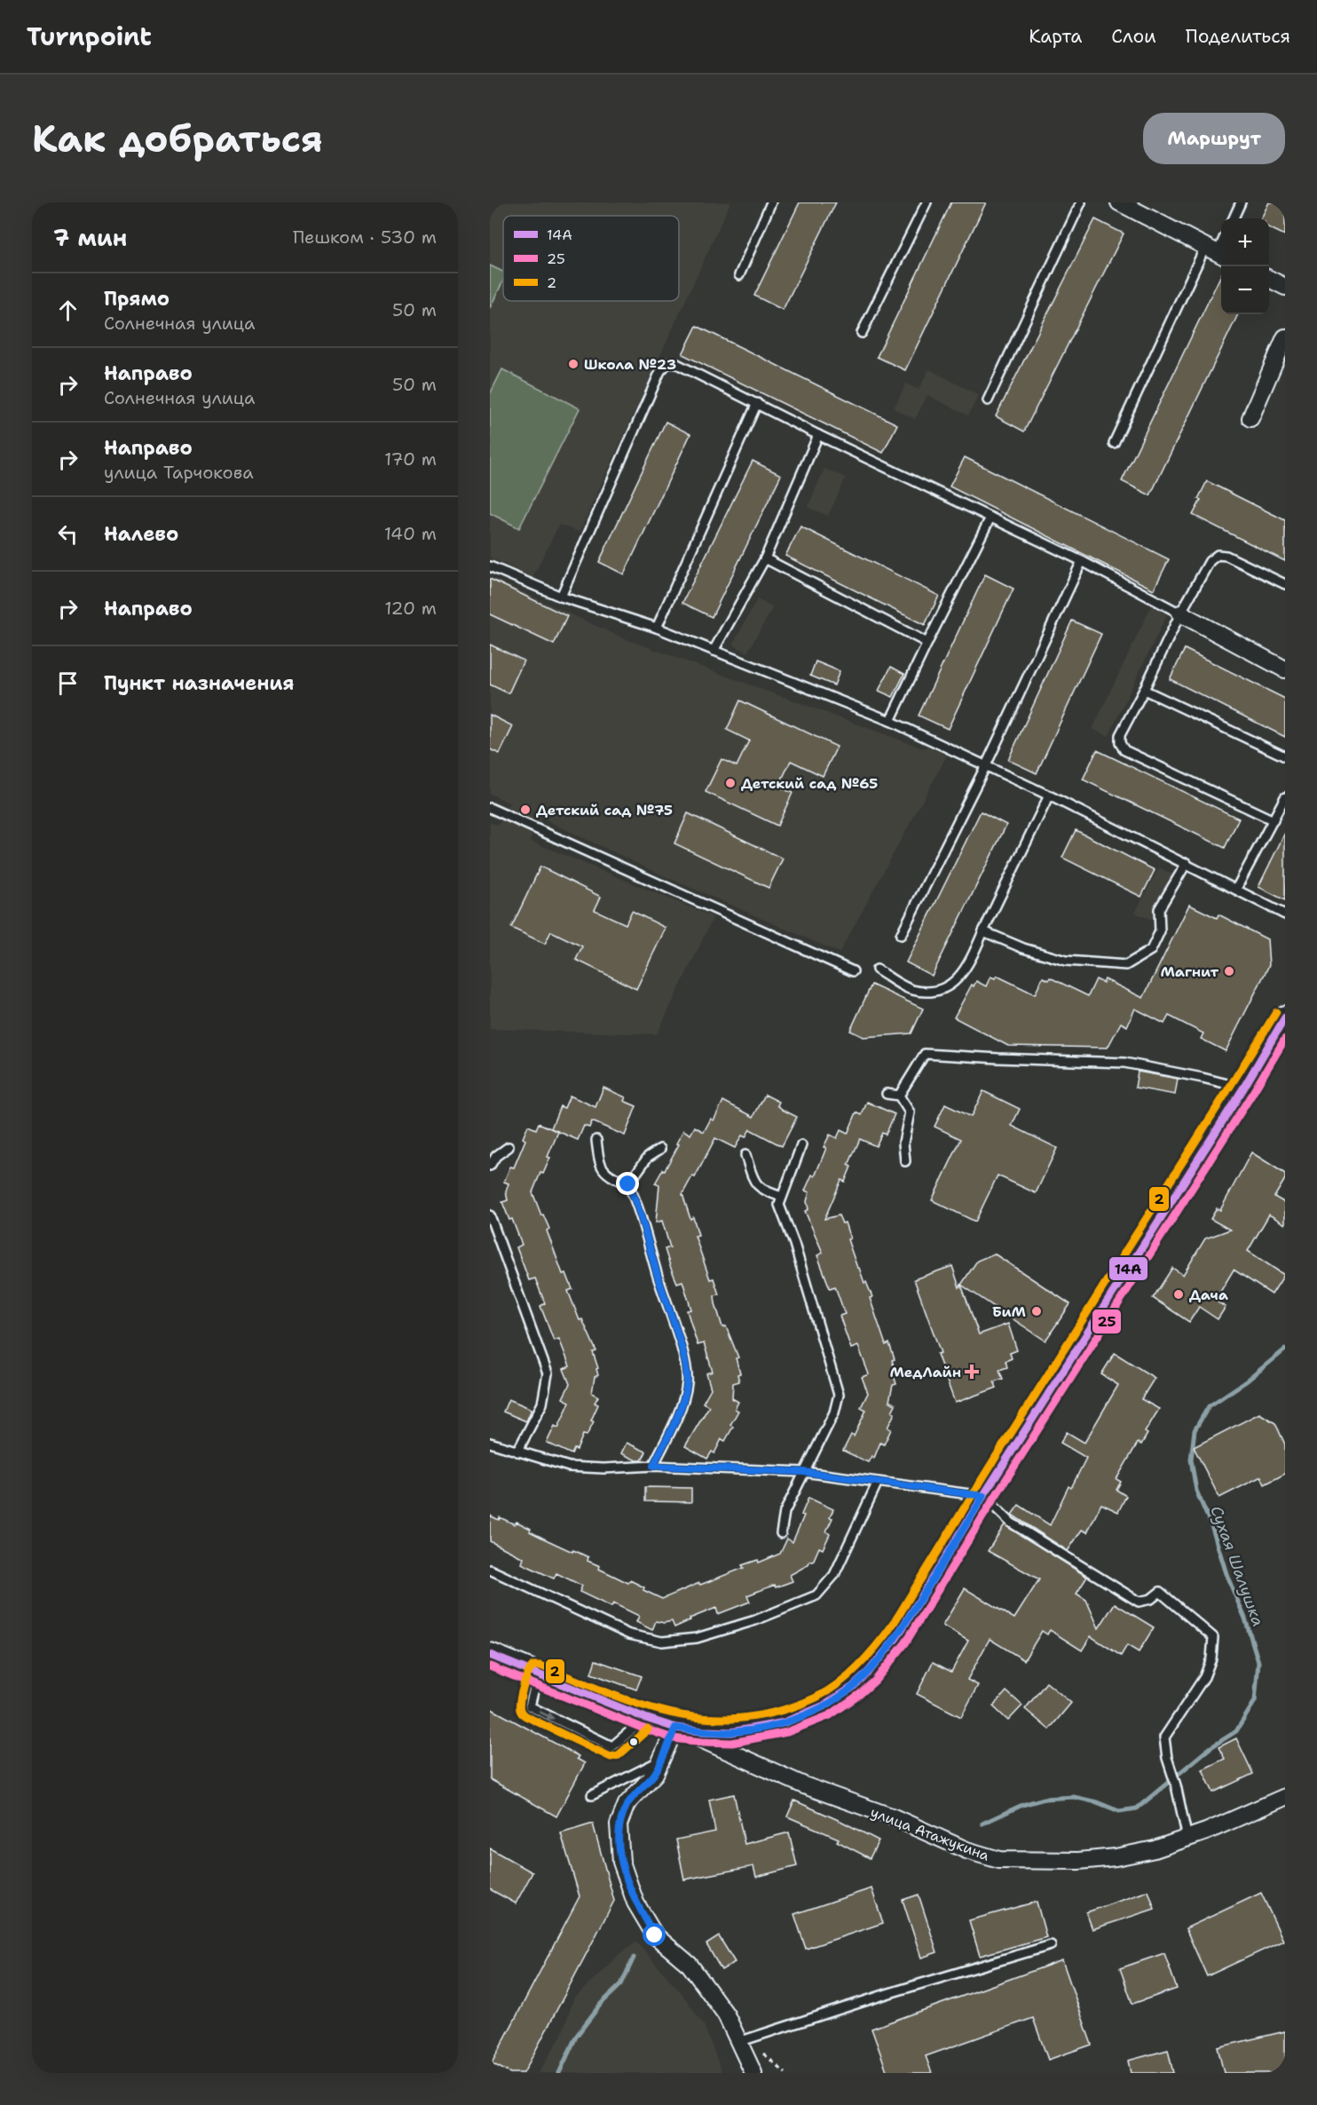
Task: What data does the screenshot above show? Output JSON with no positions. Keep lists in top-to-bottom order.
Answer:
{
  "streets": {
    "street": ["улица Атажукина"]
  },
  "water": ["Сухая Шалушка"],
  "places": {
    "other": [
      "Школа №23",
      "Детский сад №65",
      "Детский сад №75",
      "Магнит",
      "Дача",
      "БиМ"
    ],
    "health": ["МедЛайн"]
  },
  "lines": ["transit line 2", "transit line 14А", "transit line 25"],
  "legend": ["14А", "25", "2"],
  "page": {
    "header": "Turnpoint",
    "nav": ["Карта", "Слои", "Поделиться"],
    "buttons": "Маршрут",
    "title": "Как добраться",
    "heading": ["7 мин", "Пешком · 530 m"],
    "map_buttons": ["+", "−"],
    "list": [
      ["Прямо", "Солнечная улица", "50 m"],
      ["Направо", "Солнечная улица", "50 m"],
      ["Направо", "улица Тарчокова", "170 m"],
      ["Налево", "140 m"],
      ["Направо", "120 m"],
      "Пункт назначения"
    ]
  }
}
